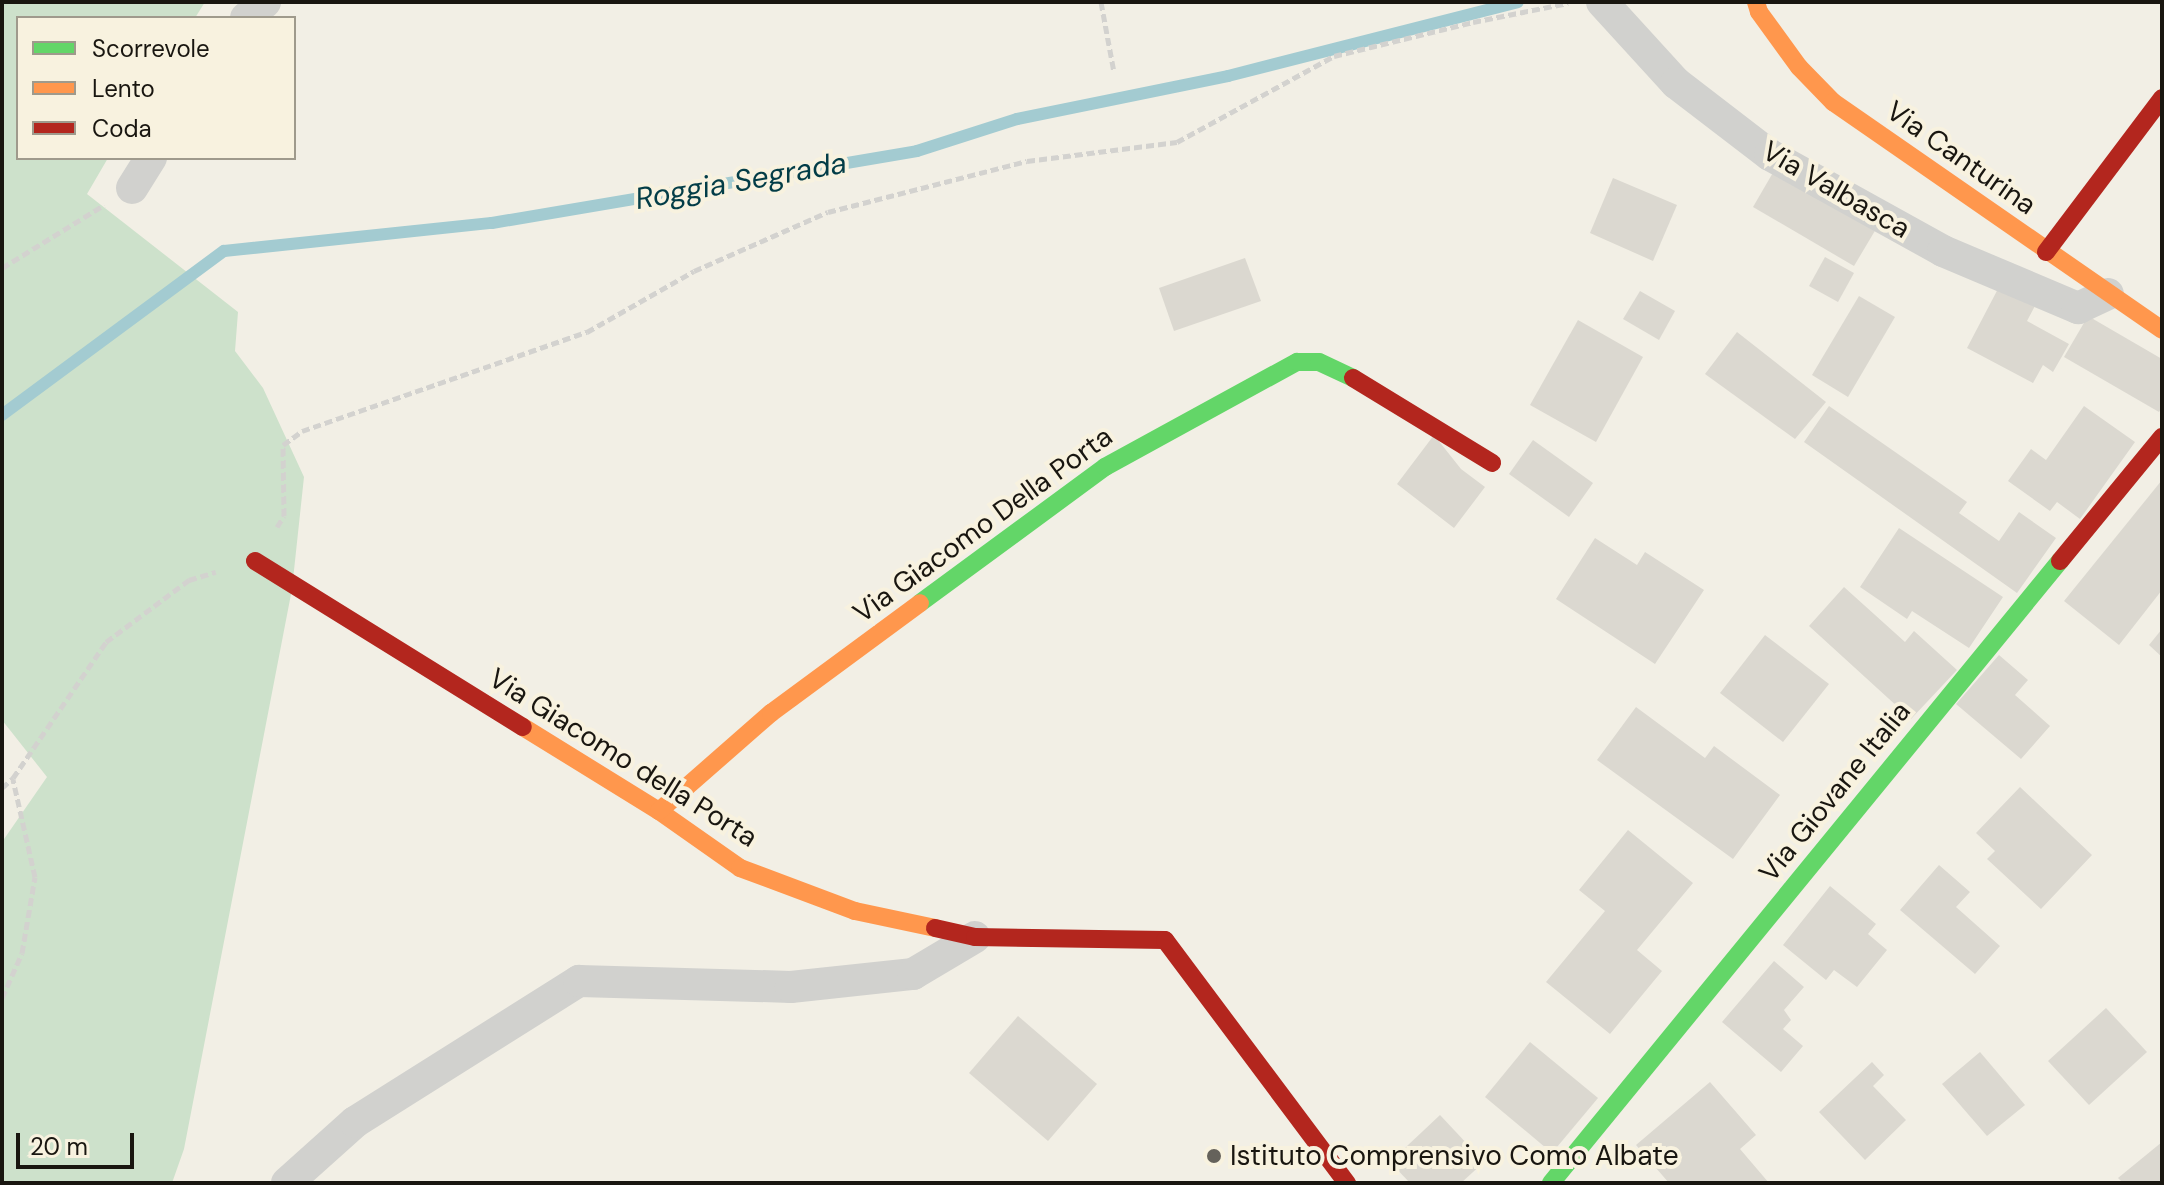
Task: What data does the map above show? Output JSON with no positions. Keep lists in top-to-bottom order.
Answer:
{
  "streets": {
    "street": [
      "Via Canturina",
      "Via Valbasca",
      "Via Giacomo Della Porta",
      "Via Giacomo della Porta",
      "Via Giovane Italia"
    ]
  },
  "crossings": [
    ["Via Canturina", "Via Valbasca"],
    ["Via Giacomo Della Porta", "Via Giacomo della Porta"]
  ],
  "water": ["Roggia Segrada"],
  "places": ["Istituto Comprensivo Como Albate"],
  "legend": ["Scorrevole", "Lento", "Coda"],
  "scale_bar": "20 m"
}
